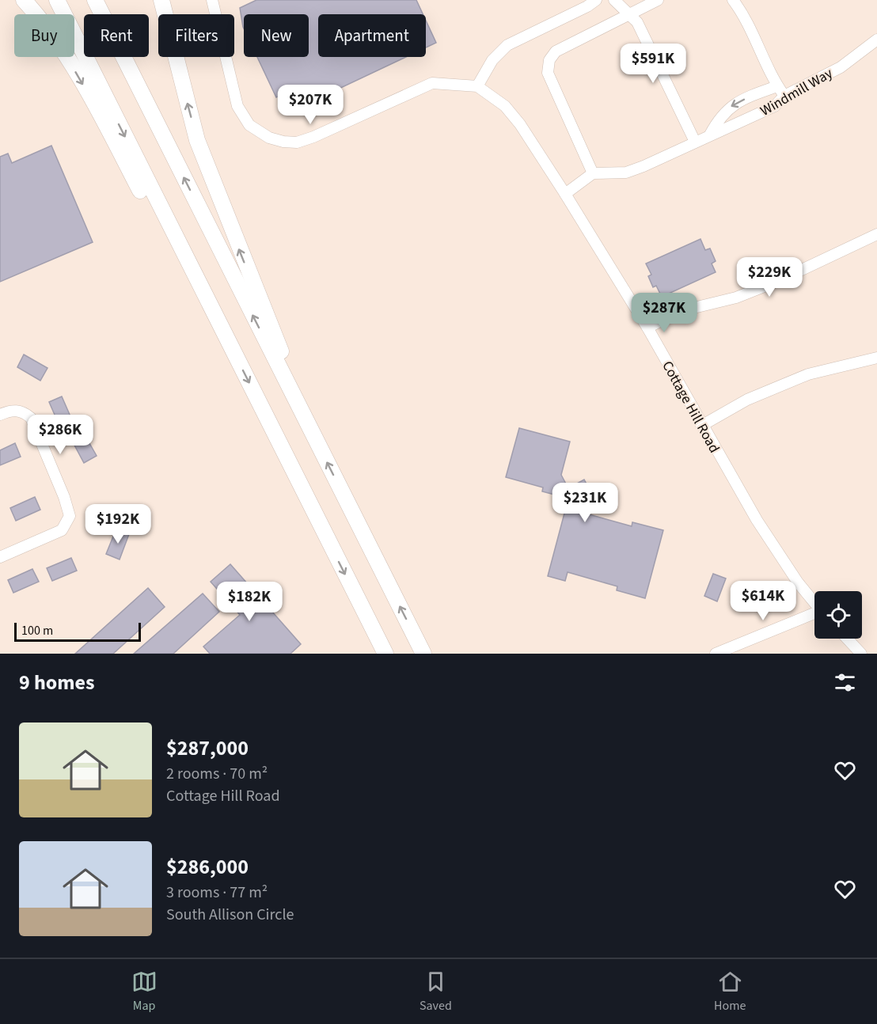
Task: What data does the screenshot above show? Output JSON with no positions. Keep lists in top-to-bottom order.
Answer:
{
  "streets": {
    "street": ["Windmill Way", "Cottage Hill Road"]
  },
  "scale_bar": "100 m",
  "page": {
    "chip": [
      "Buy",
      "Rent",
      "Filters",
      "New",
      "Apartment"
    ],
    "price": [
      "$591K",
      "$207K",
      "$229K",
      "$287K",
      "$286K",
      "$231K",
      "$192K",
      "$614K",
      "$182K"
    ],
    "scale": "100 m",
    "heading": "9 homes",
    "list": [
      {
        "name": "$287,000",
        "note": "2 rooms · 70 m² · Cottage Hill Road"
      },
      {
        "name": "$286,000",
        "note": "3 rooms · 77 m² · South Allison Circle"
      }
    ],
    "tabs": ["Map", "Saved", "Home"]
  }
}
